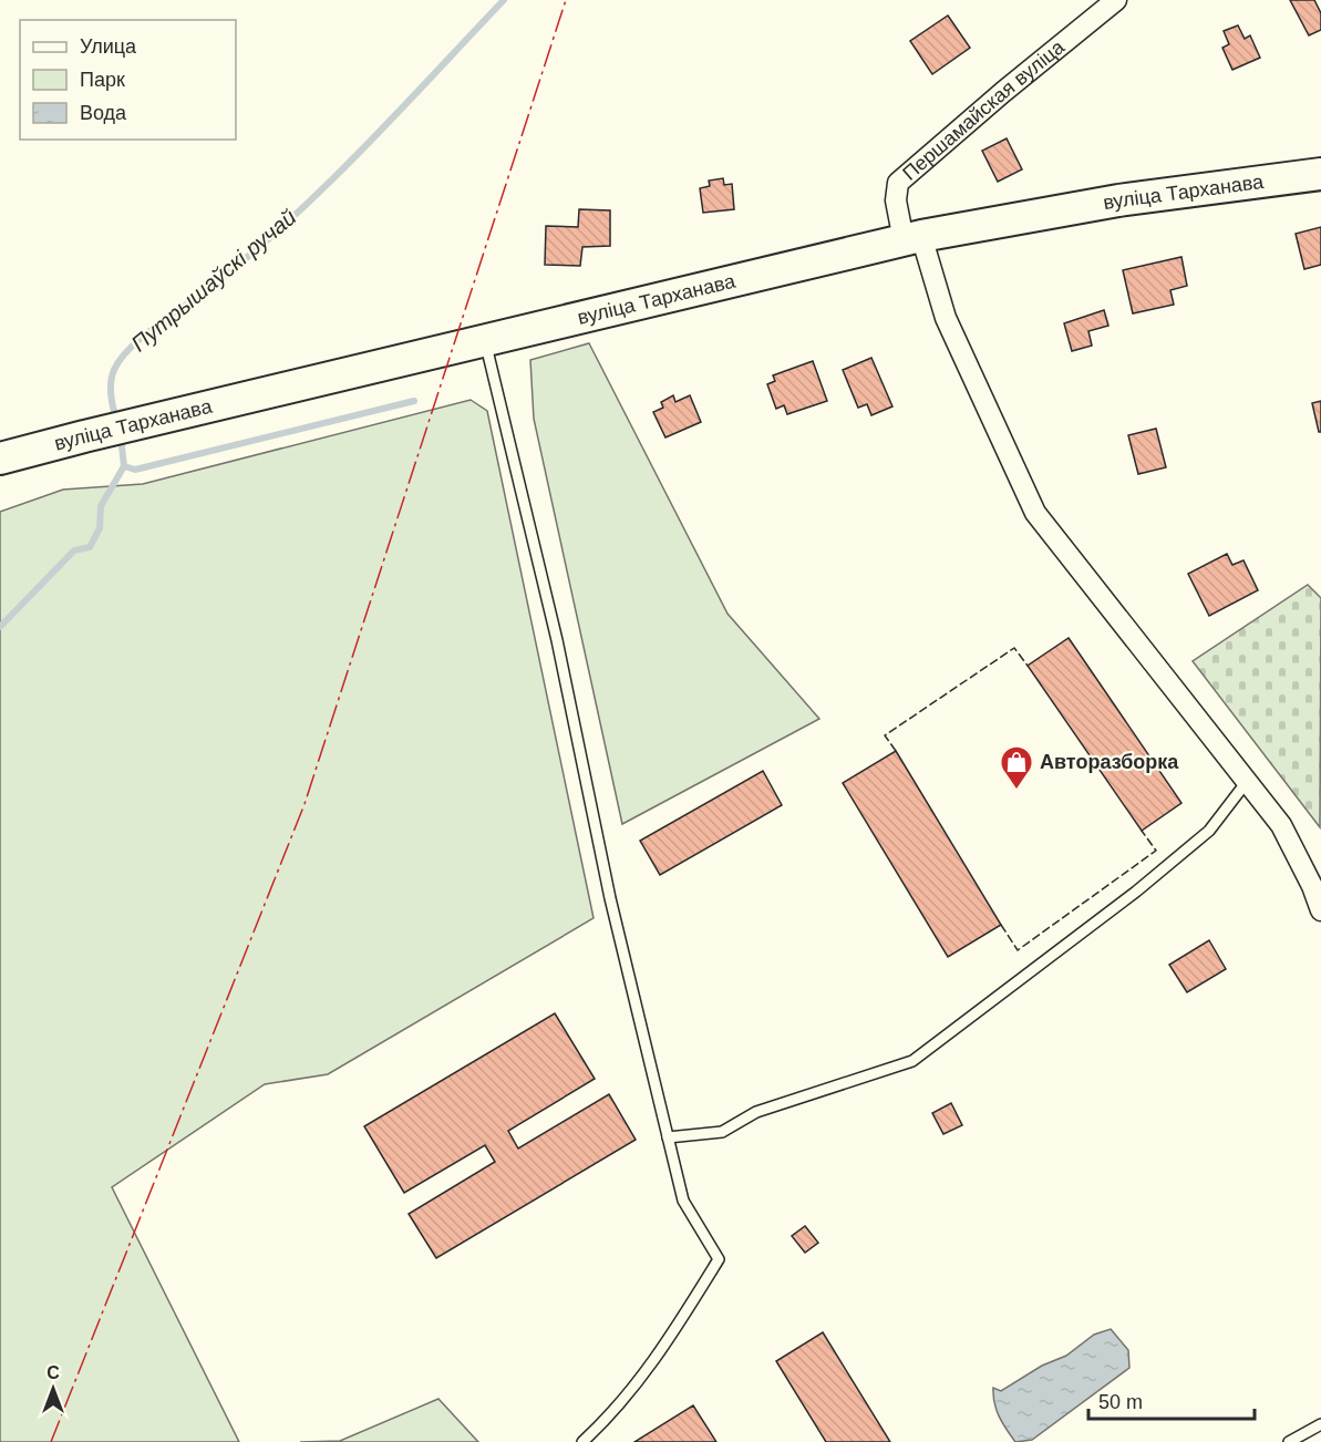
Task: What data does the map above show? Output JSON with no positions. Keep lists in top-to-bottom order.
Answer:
{
  "streets": {
    "main road": ["вуліца Тарханава"],
    "street": ["Першамайская вуліца"]
  },
  "crossings": [
    ["Першамайская вуліца", "вуліца Тарханава"]
  ],
  "water": ["Путрышаўскі ручай"],
  "places": {
    "shop": ["Авторазборка"]
  },
  "legend": ["Улица", "Парк", "Вода"],
  "scale_bar": "50 m",
  "north": "top"
}
